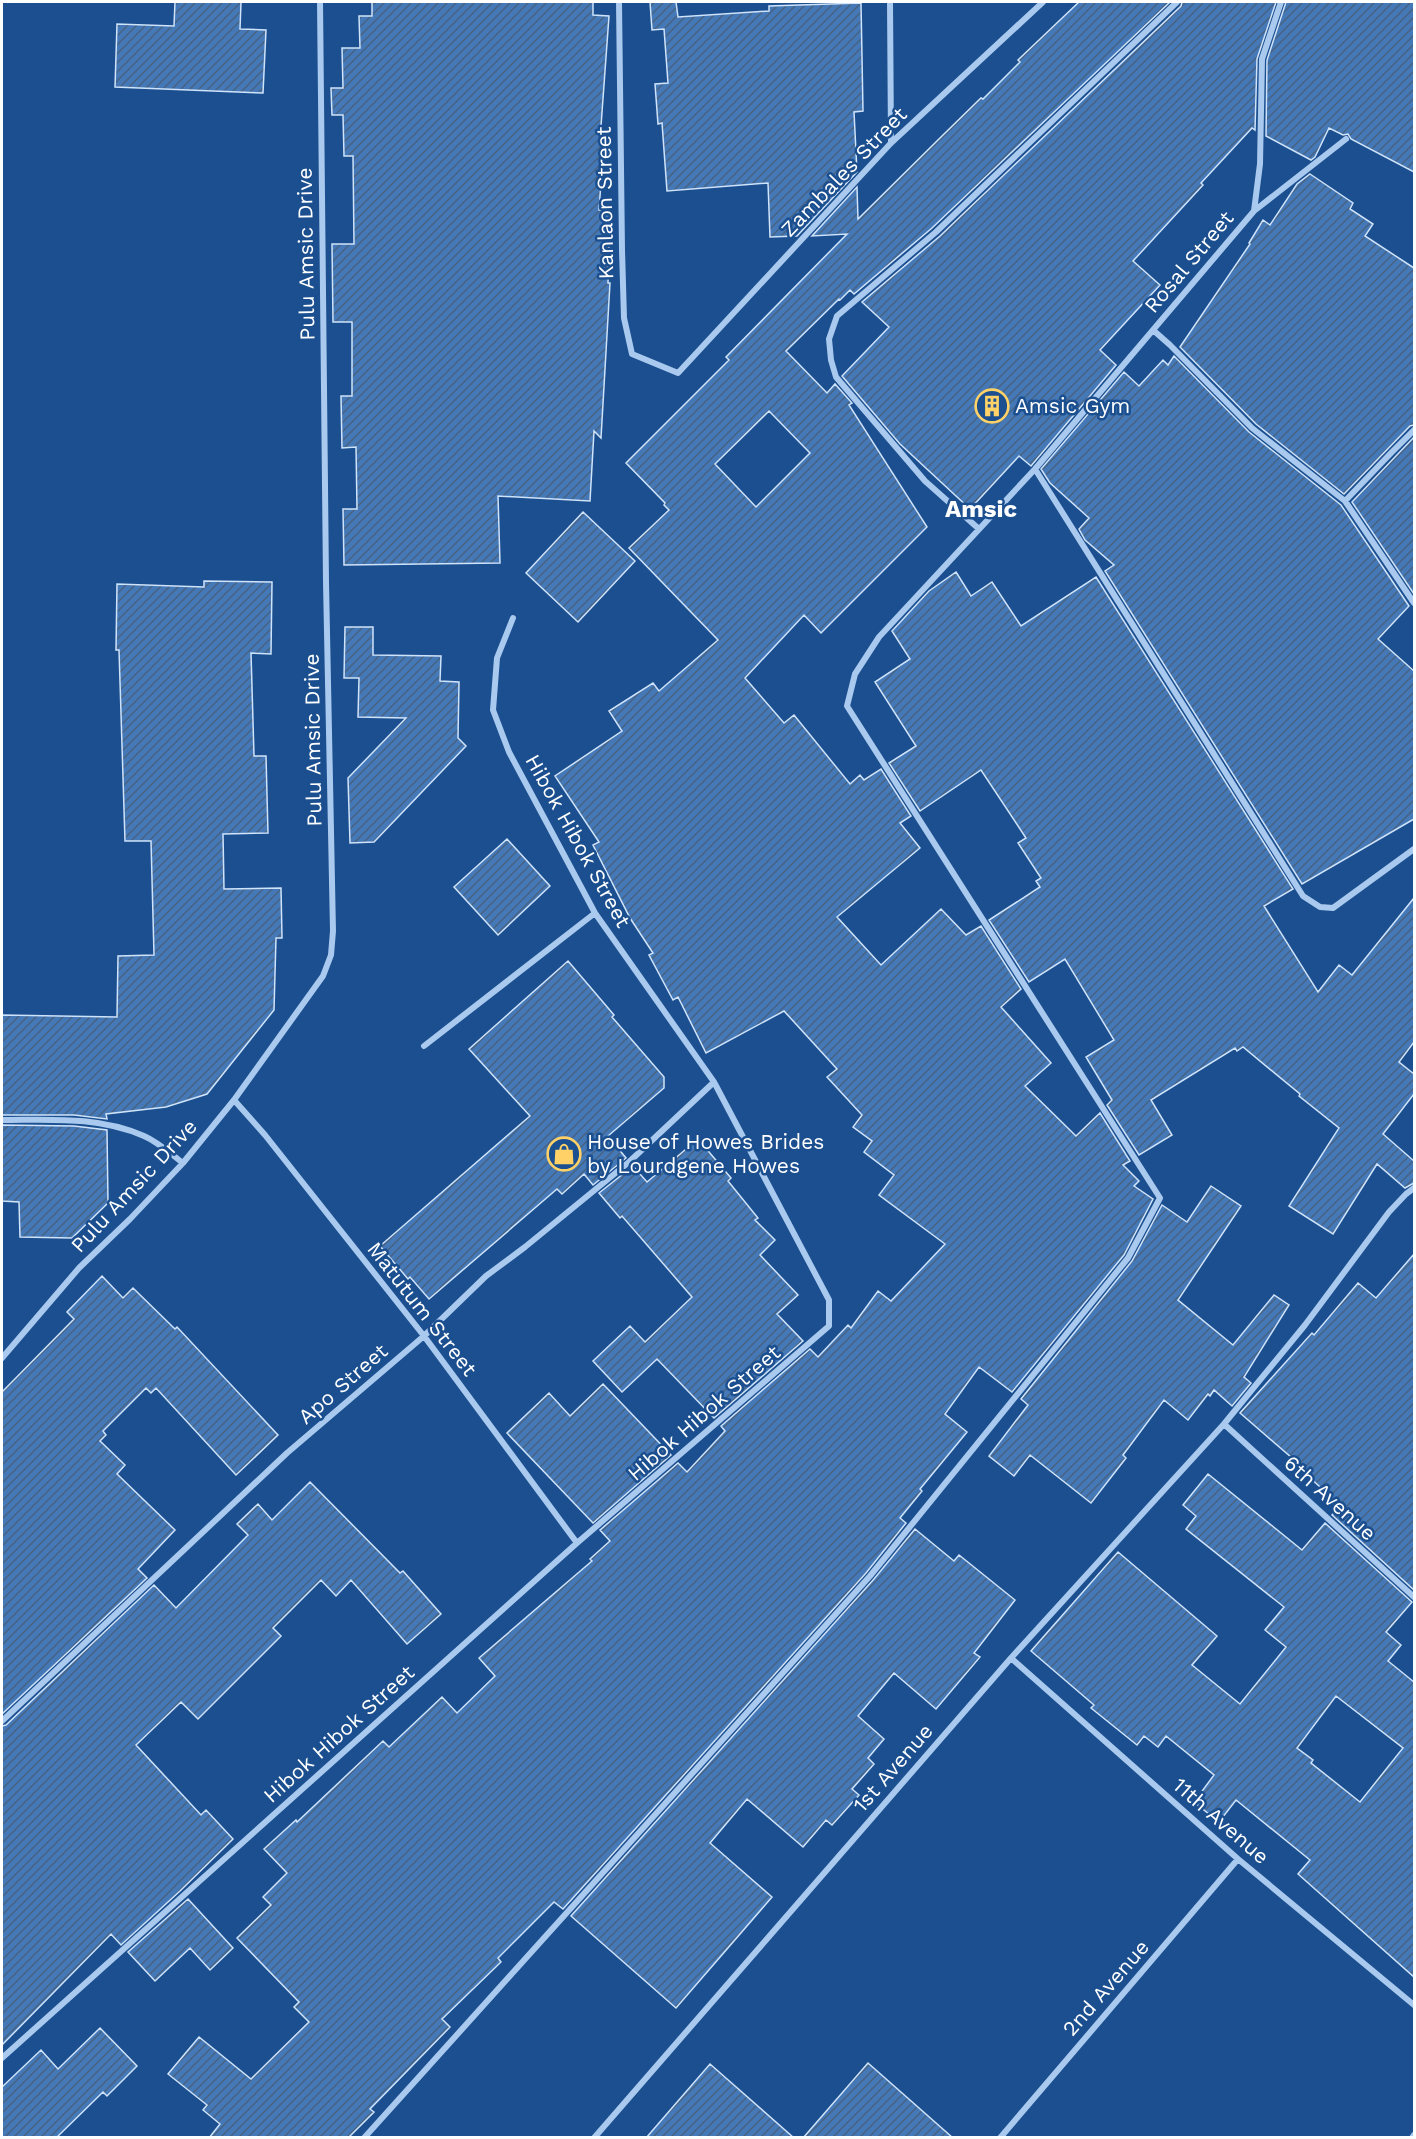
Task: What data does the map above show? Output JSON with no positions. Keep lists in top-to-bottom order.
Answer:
{
  "streets": {
    "street": [
      "Zambales Street",
      "Kanlaon Street",
      "Pulu Amsic Drive",
      "Rosal Street",
      "Hibok Hibok Street",
      "Matutum Street",
      "Apo Street",
      "6th Avenue",
      "1st Avenue",
      "11th Avenue",
      "2nd Avenue"
    ]
  },
  "crossings": [
    ["Zambales Street", "Kanlaon Street"],
    ["Pulu Amsic Drive", "Matutum Street"],
    ["Hibok Hibok Street", "Matutum Street"],
    ["Hibok Hibok Street", "Apo Street"],
    ["Matutum Street", "Apo Street"],
    ["6th Avenue", "1st Avenue"],
    ["1st Avenue", "11th Avenue"],
    ["11th Avenue", "2nd Avenue"]
  ],
  "districts": ["Amsic"],
  "places": {
    "building": ["Amsic Gym"],
    "shop": ["House of Howes Brides by Lourdgene Howes"]
  }
}
